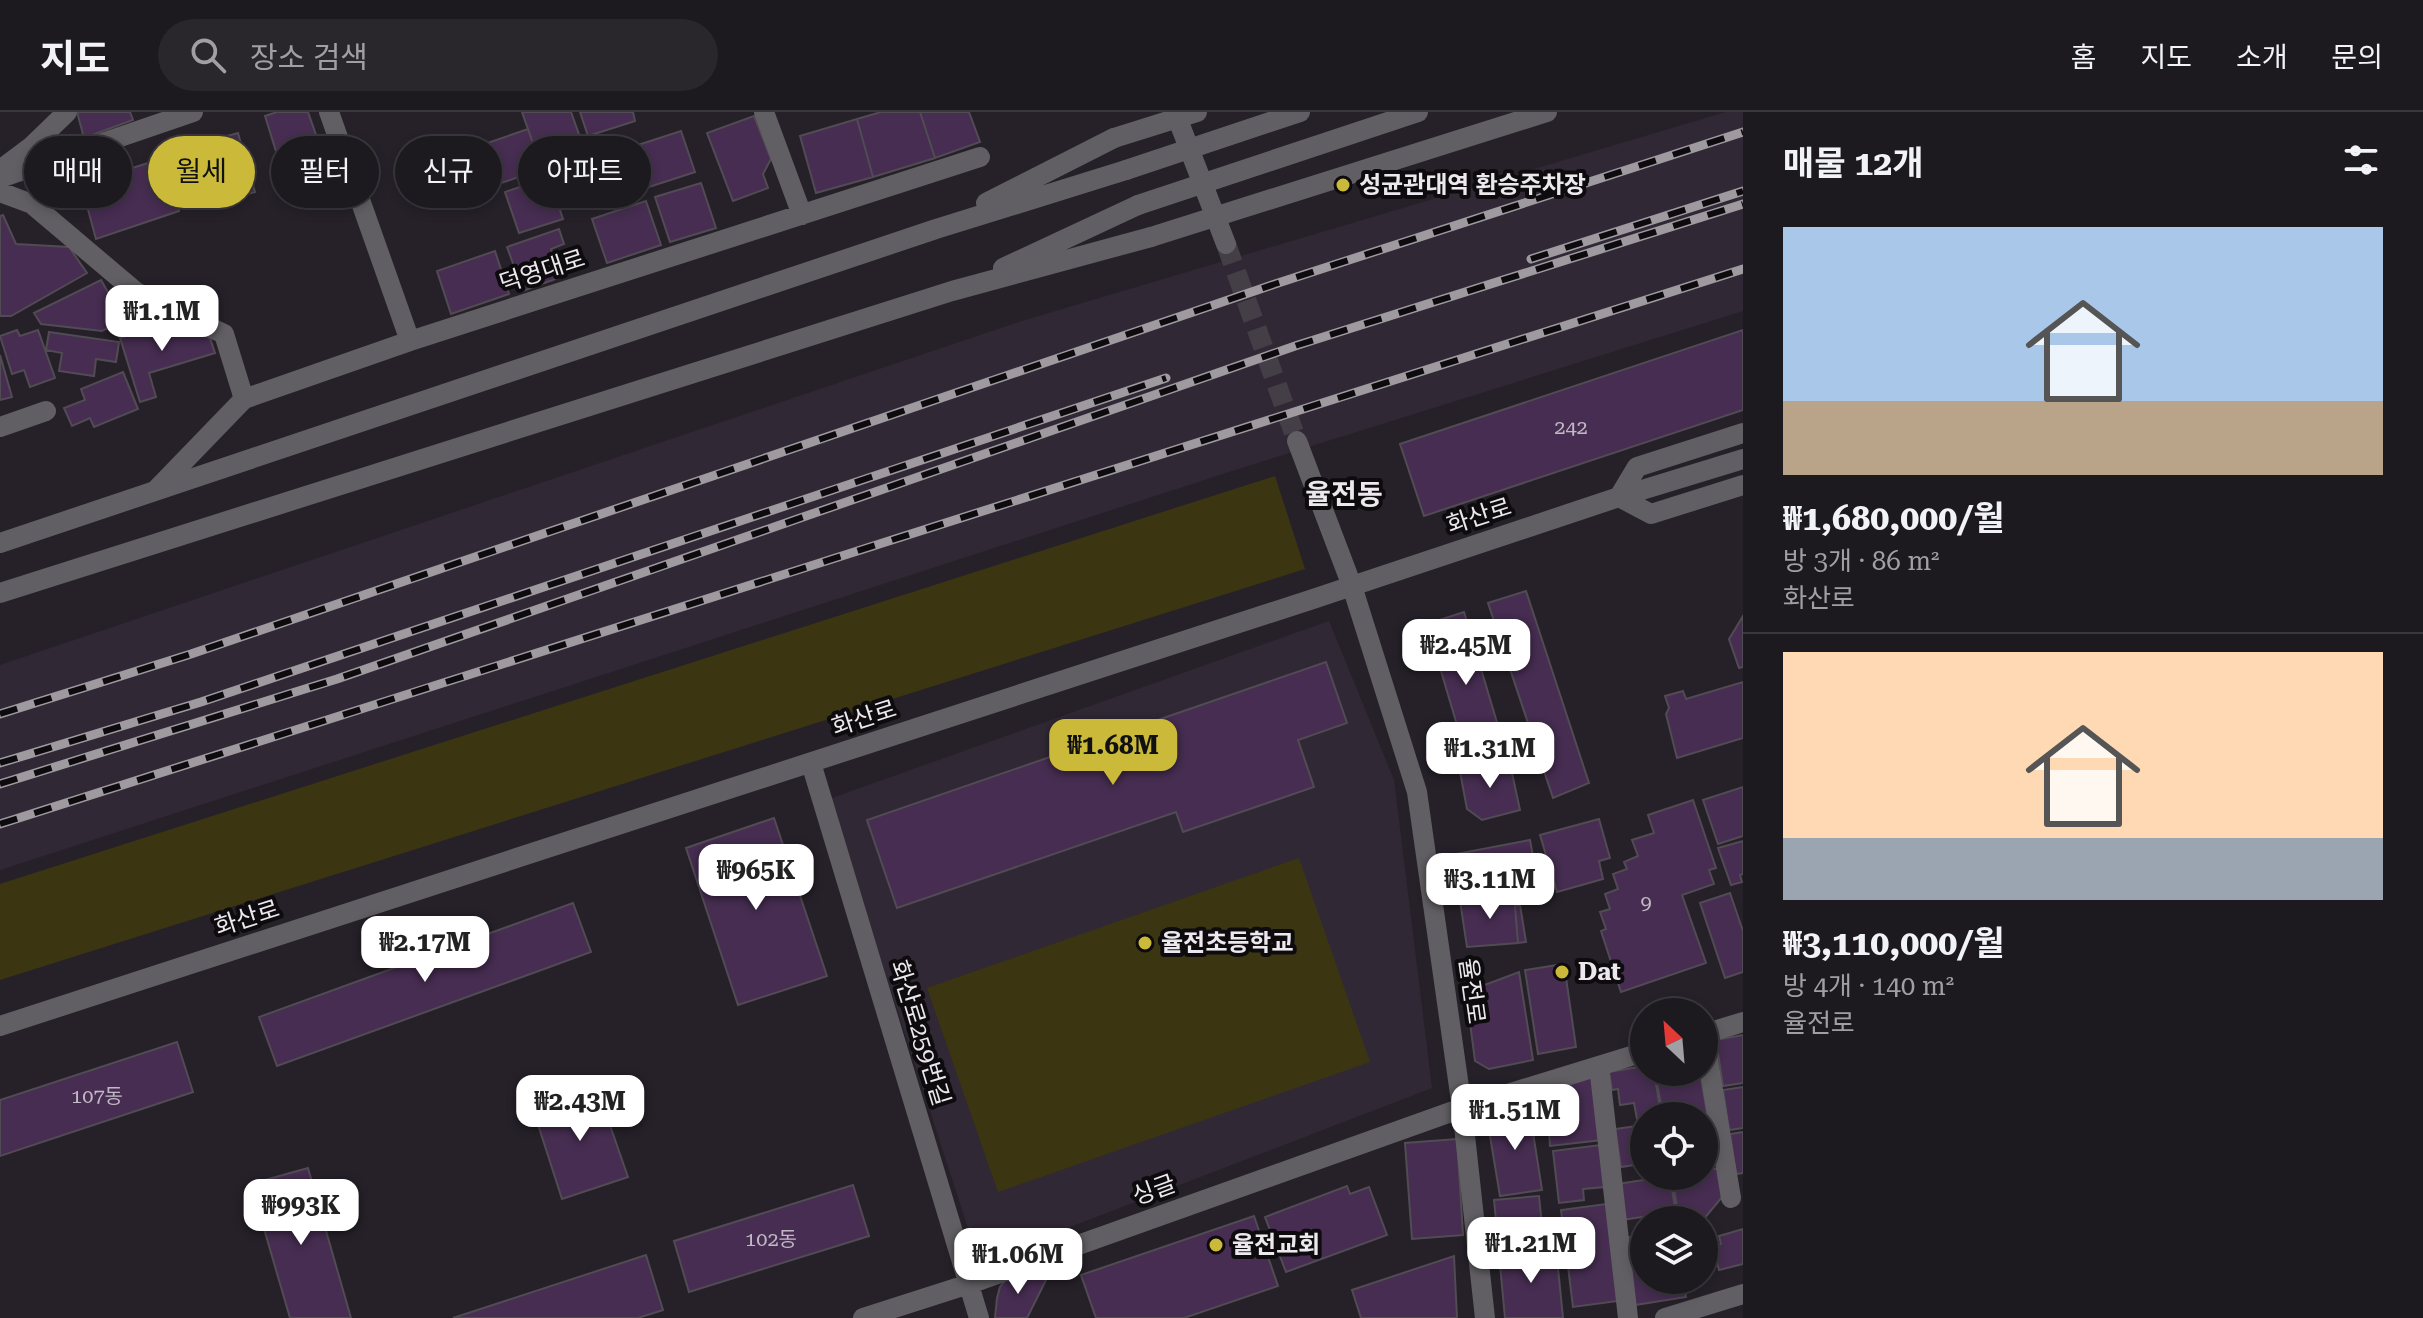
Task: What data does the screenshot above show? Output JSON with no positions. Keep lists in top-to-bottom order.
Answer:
{
  "streets": {
    "street": [
      "덕영대로",
      "화산로",
      "율전로",
      "화산로259번길",
      "싱글"
    ]
  },
  "crossings": [
    ["화산로", "율전로"],
    ["화산로", "화산로259번길"],
    ["율전로", "싱글"],
    ["화산로259번길", "싱글"]
  ],
  "districts": ["율전동"],
  "places": [
    "성균관대역 환승주차장",
    "율전초등학교",
    "Dat",
    "율전교회"
  ],
  "house_numbers": [
    "242",
    "9",
    "107동",
    "102동"
  ],
  "north": "top left",
  "page": {
    "header": "지도",
    "search": "장소 검색",
    "nav": [
      "홈",
      "지도",
      "소개",
      "문의"
    ],
    "heading": "매물 12개",
    "chip": [
      "매매",
      "월세",
      "필터",
      "신규",
      "아파트"
    ],
    "list": [
      {
        "name": "₩1,680,000/월",
        "note": "방 3개 · 86 m² · 화산로"
      },
      {
        "name": "₩3,110,000/월",
        "note": "방 4개 · 140 m² · 율전로"
      }
    ],
    "price": [
      "₩1.1M",
      "₩2.45M",
      "₩1.68M",
      "₩1.31M",
      "₩965K",
      "₩3.11M",
      "₩2.17M",
      "₩2.43M",
      "₩1.51M",
      "₩993K",
      "₩1.21M",
      "₩1.06M"
    ]
  }
}
